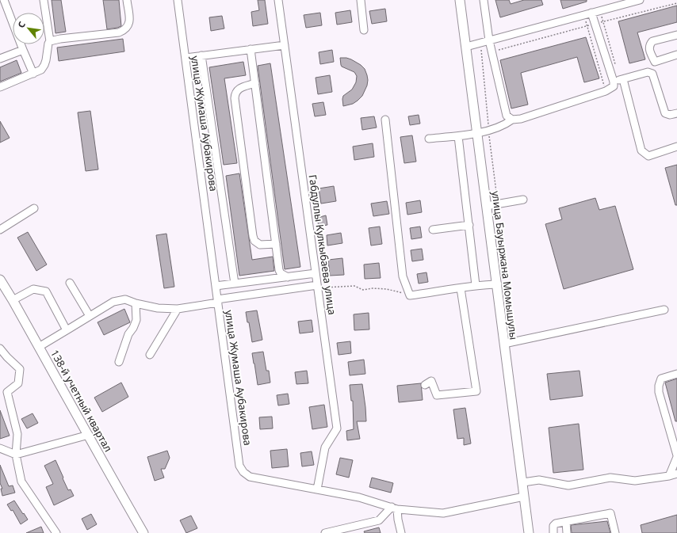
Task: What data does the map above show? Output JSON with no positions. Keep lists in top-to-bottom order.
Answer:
{
  "streets": {
    "main road": ["улица Бауыржана Момышулы", "138-й учетный квартал"],
    "street": ["улица Жумаша Аубакирова", "Габдуллы Кулкыбаева улица"]
  },
  "crossings": [
    ["улица Жумаша Аубакирова", "Габдуллы Кулкыбаева улица"],
    ["улица Жумаша Аубакирова", "улица Бауыржана Момышулы"]
  ],
  "north": "top left"
}
